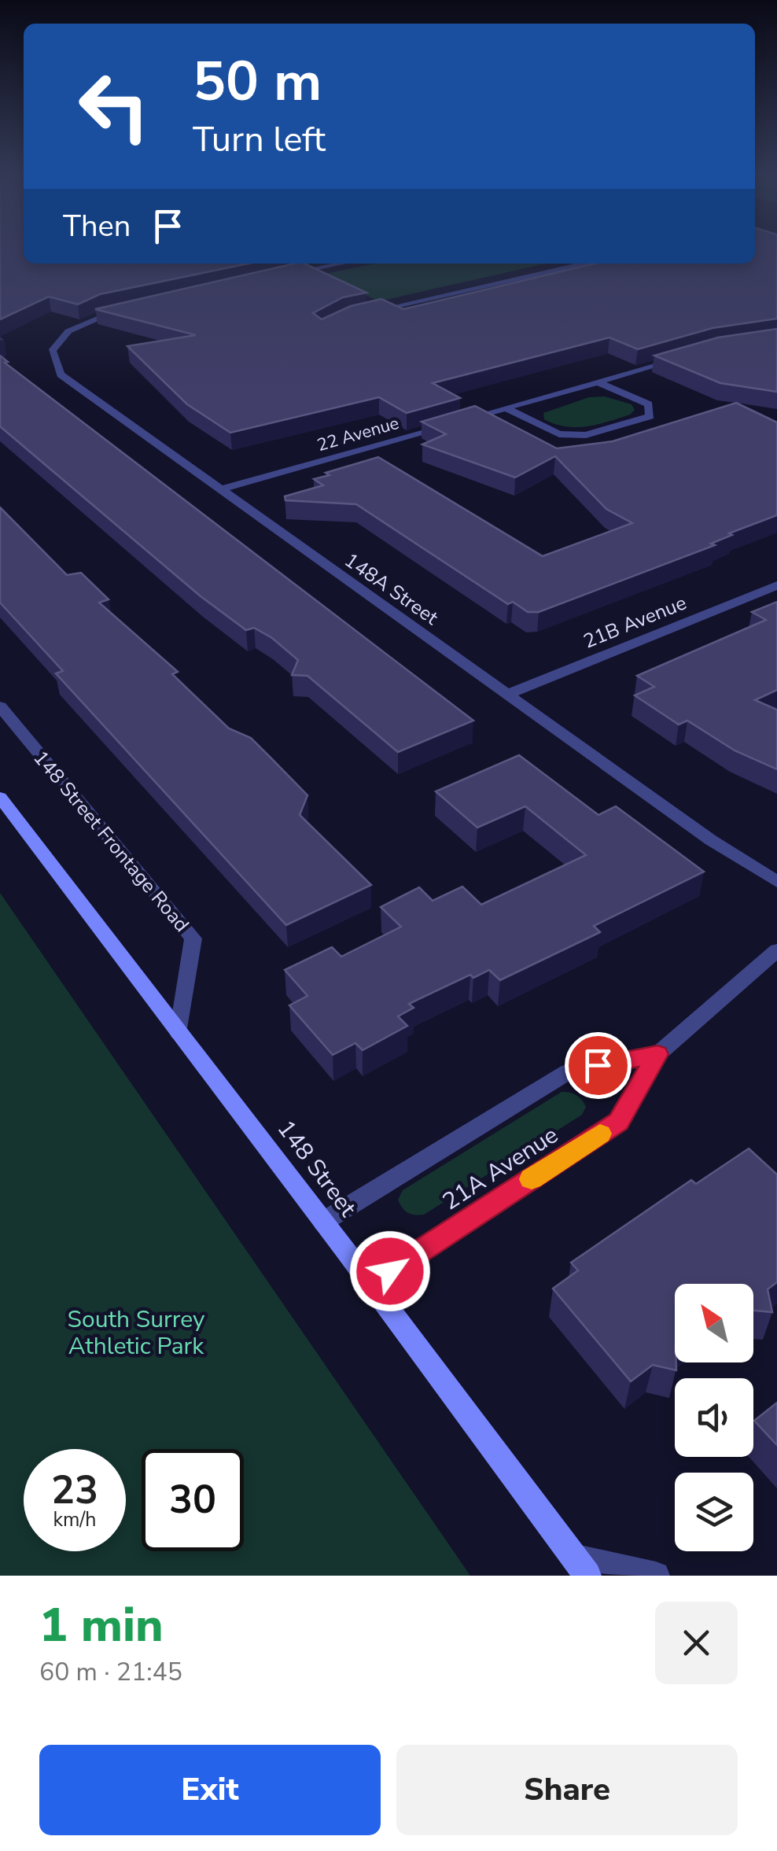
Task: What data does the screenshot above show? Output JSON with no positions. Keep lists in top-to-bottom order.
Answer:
{
  "streets": {
    "main road": ["148 Street"],
    "street": [
      "22 Avenue",
      "148A Street",
      "21B Avenue",
      "148 Street Frontage Road",
      "21A Avenue"
    ]
  },
  "crossings": [
    ["22 Avenue", "148A Street"],
    ["148A Street", "21B Avenue"],
    ["148 Street Frontage Road", "148 Street"],
    ["148 Street", "21A Avenue"]
  ],
  "parks": ["South Surrey Athletic Park"],
  "north": "top left",
  "page": {
    "turn": ["50 m", "Turn left"],
    "then": "Then",
    "speed": "23 km/h",
    "limit": "30",
    "heading": ["1 min", "60 m · 21:45"],
    "buttons": ["Exit", "Share"]
  }
}
